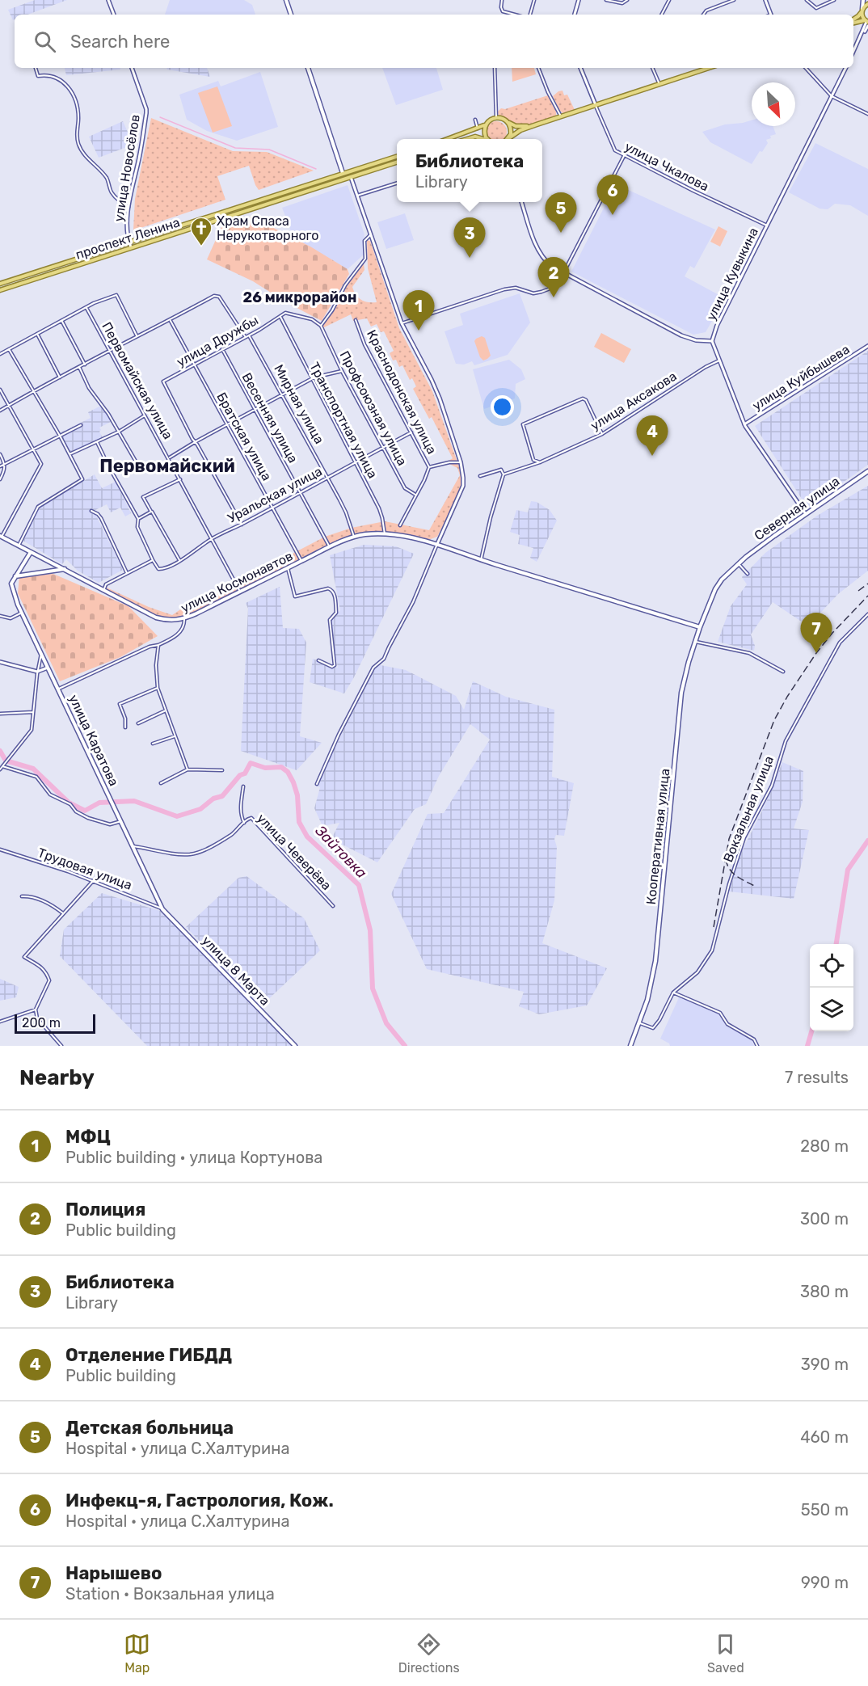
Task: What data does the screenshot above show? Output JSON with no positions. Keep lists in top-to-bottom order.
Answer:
{
  "streets": {
    "main road": [
      "проспект Ленина",
      "Северная улица",
      "улица Космонавтов",
      "улица Каратова",
      "Кооперативная улица",
      "улица 8 Марта"
    ],
    "street": [
      "улица Чкалова",
      "улица Новосёлов",
      "улица Кувыкина",
      "улица Дружбы",
      "улица Куйбышева",
      "Первомайская улица",
      "Краснодонская улица",
      "улица Аксакова",
      "Мирная улица",
      "Профсоюзная улица",
      "Весенняя улица",
      "Транспортная улица",
      "Братская улица",
      "Уральская улица",
      "Вокзальная улица",
      "улица Чеверёва",
      "Трудовая улица"
    ]
  },
  "crossings": [
    ["улица Чкалова", "улица Кувыкина"],
    ["улица Новосёлов", "проспект Ленина"],
    ["улица Кувыкина", "улица Куйбышева"],
    ["улица Кувыкина", "улица Аксакова"],
    ["улица Кувыкина", "Северная улица"],
    ["улица Дружбы", "Мирная улица"],
    ["улица Дружбы", "Весенняя улица"],
    ["улица Дружбы", "Транспортная улица"],
    ["улица Дружбы", "Братская улица"],
    ["Первомайская улица", "Уральская улица"],
    ["Первомайская улица", "улица Космонавтов"],
    ["Краснодонская улица", "Профсоюзная улица"],
    ["Краснодонская улица", "Уральская улица"],
    ["Мирная улица", "Уральская улица"],
    ["Мирная улица", "улица Космонавтов"],
    ["Профсоюзная улица", "Уральская улица"],
    ["Весенняя улица", "Уральская улица"],
    ["Весенняя улица", "улица Космонавтов"],
    ["Транспортная улица", "Уральская улица"],
    ["Транспортная улица", "улица Космонавтов"],
    ["Братская улица", "Уральская улица"],
    ["Братская улица", "улица Космонавтов"],
    ["Северная улица", "улица Космонавтов"],
    ["Северная улица", "Кооперативная улица"],
    ["улица Космонавтов", "Кооперативная улица"],
    ["улица Каратова", "улица Чеверёва"],
    ["улица Каратова", "Трудовая улица"],
    ["улица Каратова", "улица 8 Марта"],
    ["Вокзальная улица", "Кооперативная улица"],
    ["Трудовая улица", "улица 8 Марта"]
  ],
  "districts": ["26 микрорайон", "Первомайский"],
  "water": ["Зайтовка"],
  "places": {
    "church": ["Храм Спаса Нерукотворного"]
  },
  "scale_bar": "200 m",
  "north": "bottom right",
  "page": {
    "search": "Search here",
    "popup": ["Библиотека", "Library"],
    "pins": [
      "6",
      "5",
      "3",
      "2",
      "1",
      "4",
      "7"
    ],
    "scale": "200 m",
    "heading": ["Nearby", "7 results"],
    "list": [
      {
        "mark": "1",
        "name": "МФЦ",
        "note": "Public building · улица Кортунова",
        "value": "280 m"
      },
      {
        "mark": "2",
        "name": "Полиция",
        "note": "Public building",
        "value": "300 m"
      },
      {
        "mark": "3",
        "name": "Библиотека",
        "note": "Library",
        "value": "380 m"
      },
      {
        "mark": "4",
        "name": "Отделение ГИБДД",
        "note": "Public building",
        "value": "390 m"
      },
      {
        "mark": "5",
        "name": "Детская больница",
        "note": "Hospital · улица С.Халтурина",
        "value": "460 m"
      },
      {
        "mark": "6",
        "name": "Инфекц-я, Гастрология, Кож.",
        "note": "Hospital · улица С.Халтурина",
        "value": "550 m"
      },
      {
        "mark": "7",
        "name": "Нарышево",
        "note": "Station · Вокзальная улица",
        "value": "990 m"
      }
    ],
    "nav": ["Map", "Directions", "Saved"]
  }
}
